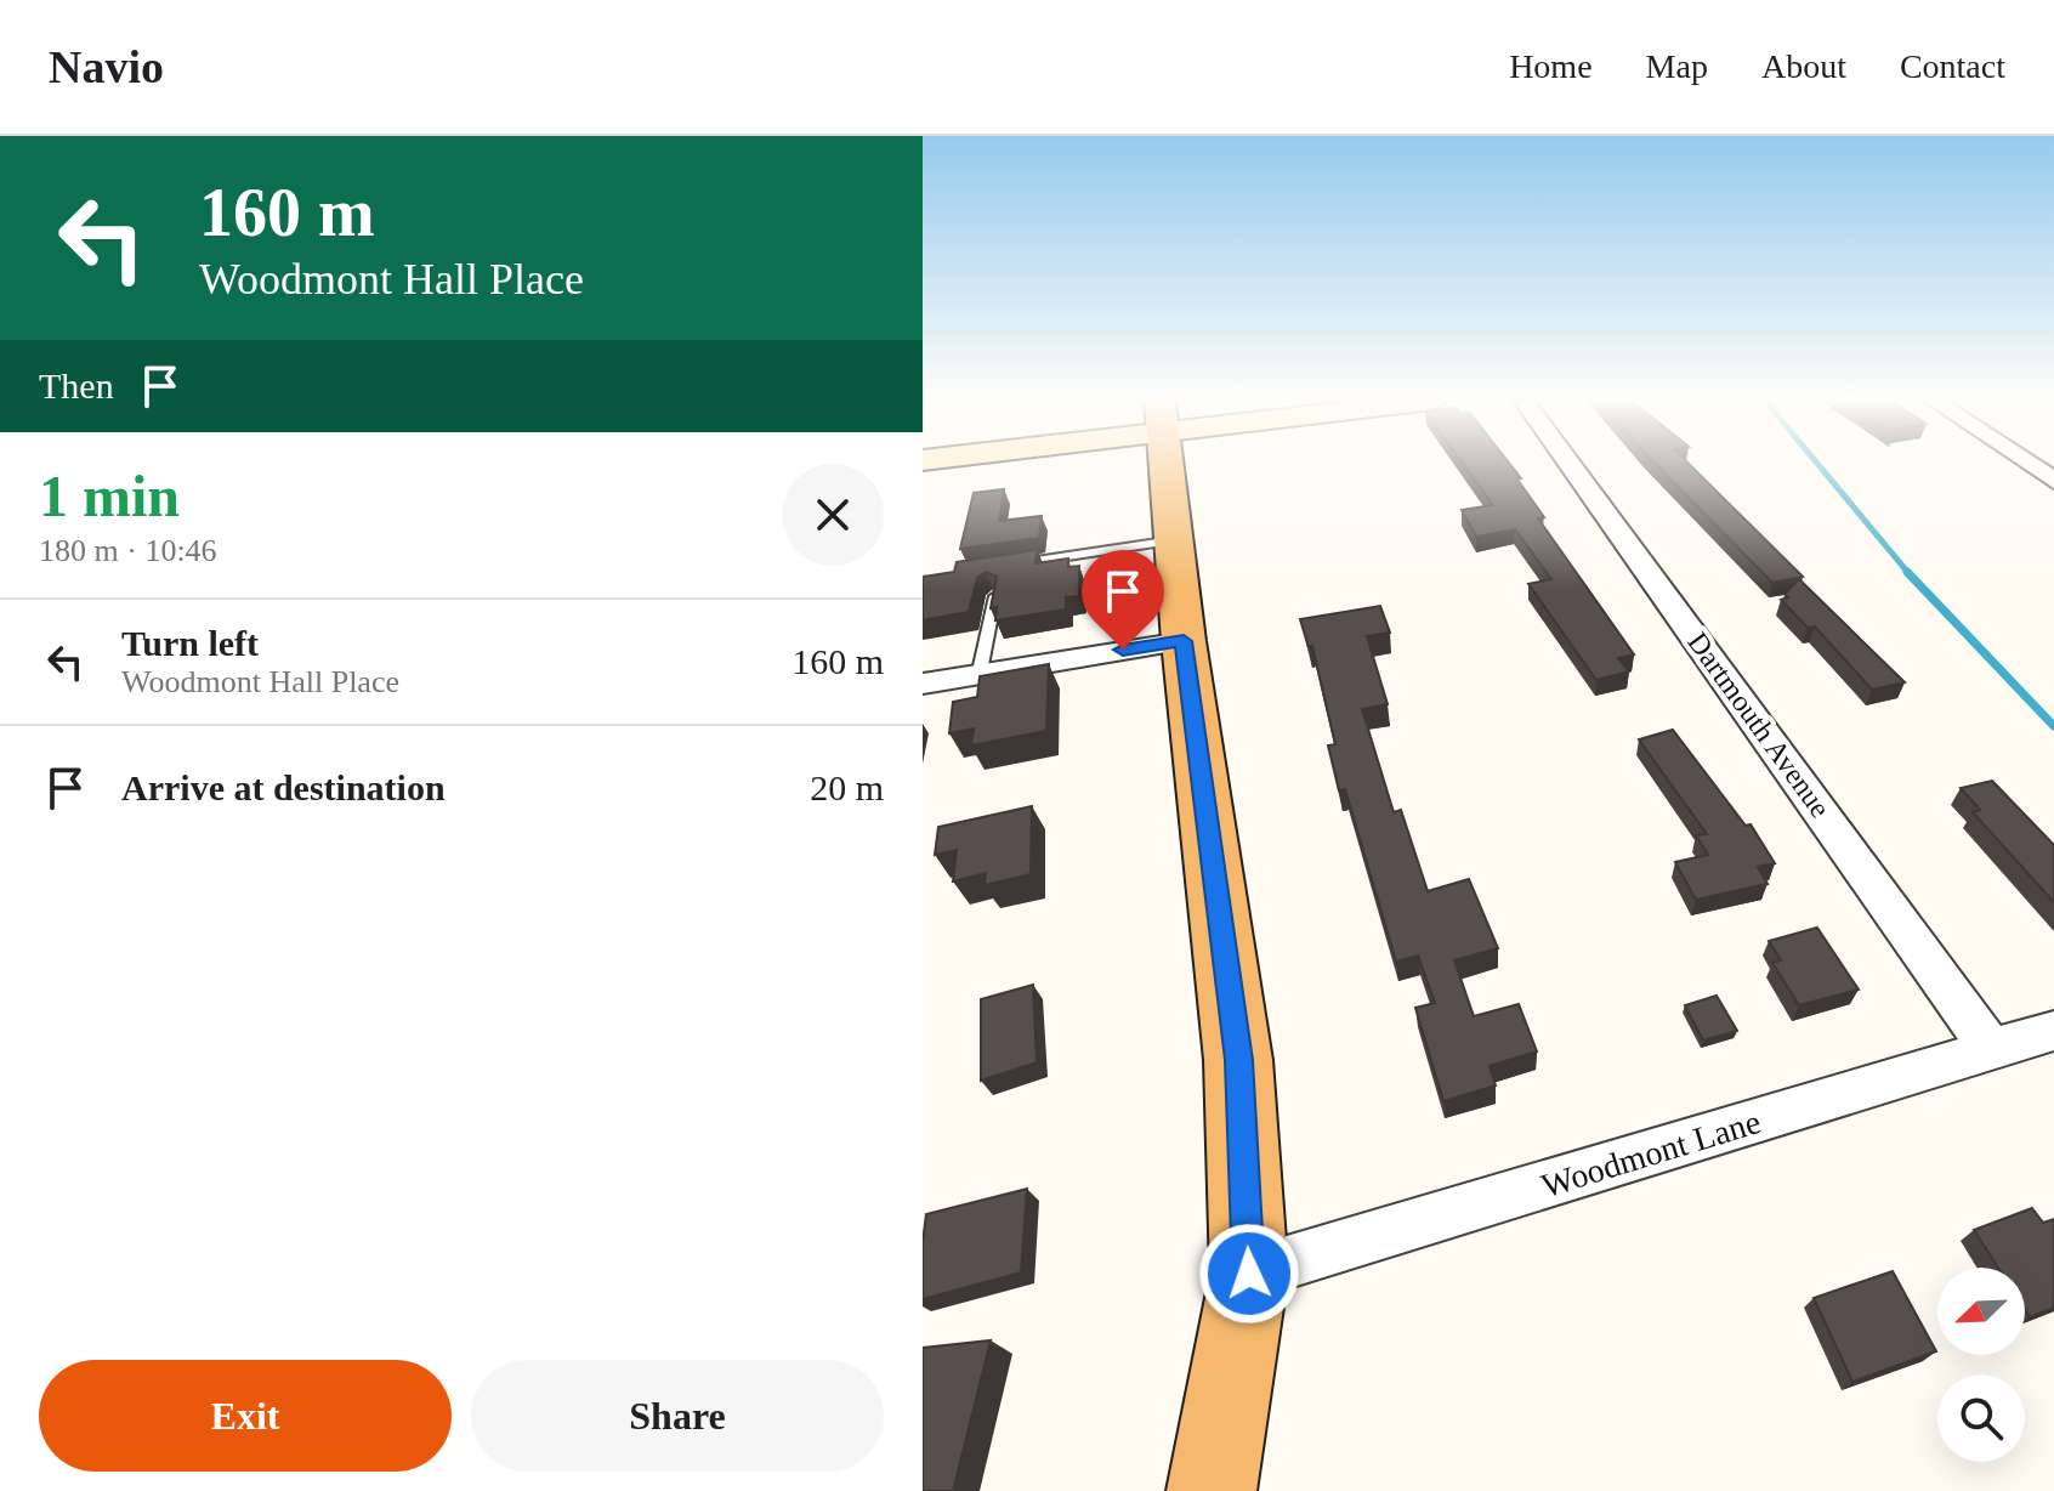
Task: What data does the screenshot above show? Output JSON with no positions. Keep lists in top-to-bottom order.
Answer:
{
  "streets": {
    "street": ["Dartmouth Avenue", "Woodmont Lane"]
  },
  "crossings": [
    ["Dartmouth Avenue", "Woodmont Lane"]
  ],
  "north": "bottom left",
  "page": {
    "header": "Navio",
    "nav": [
      "Home",
      "Map",
      "About",
      "Contact"
    ],
    "turn": ["160 m", "Woodmont Hall Place"],
    "then": "Then",
    "heading": ["1 min", "180 m · 10:46"],
    "list": [
      {
        "name": "Turn left",
        "note": "Woodmont Hall Place",
        "value": "160 m"
      },
      {
        "name": "Arrive at destination",
        "value": "20 m"
      }
    ],
    "buttons": ["Exit", "Share"]
  }
}
